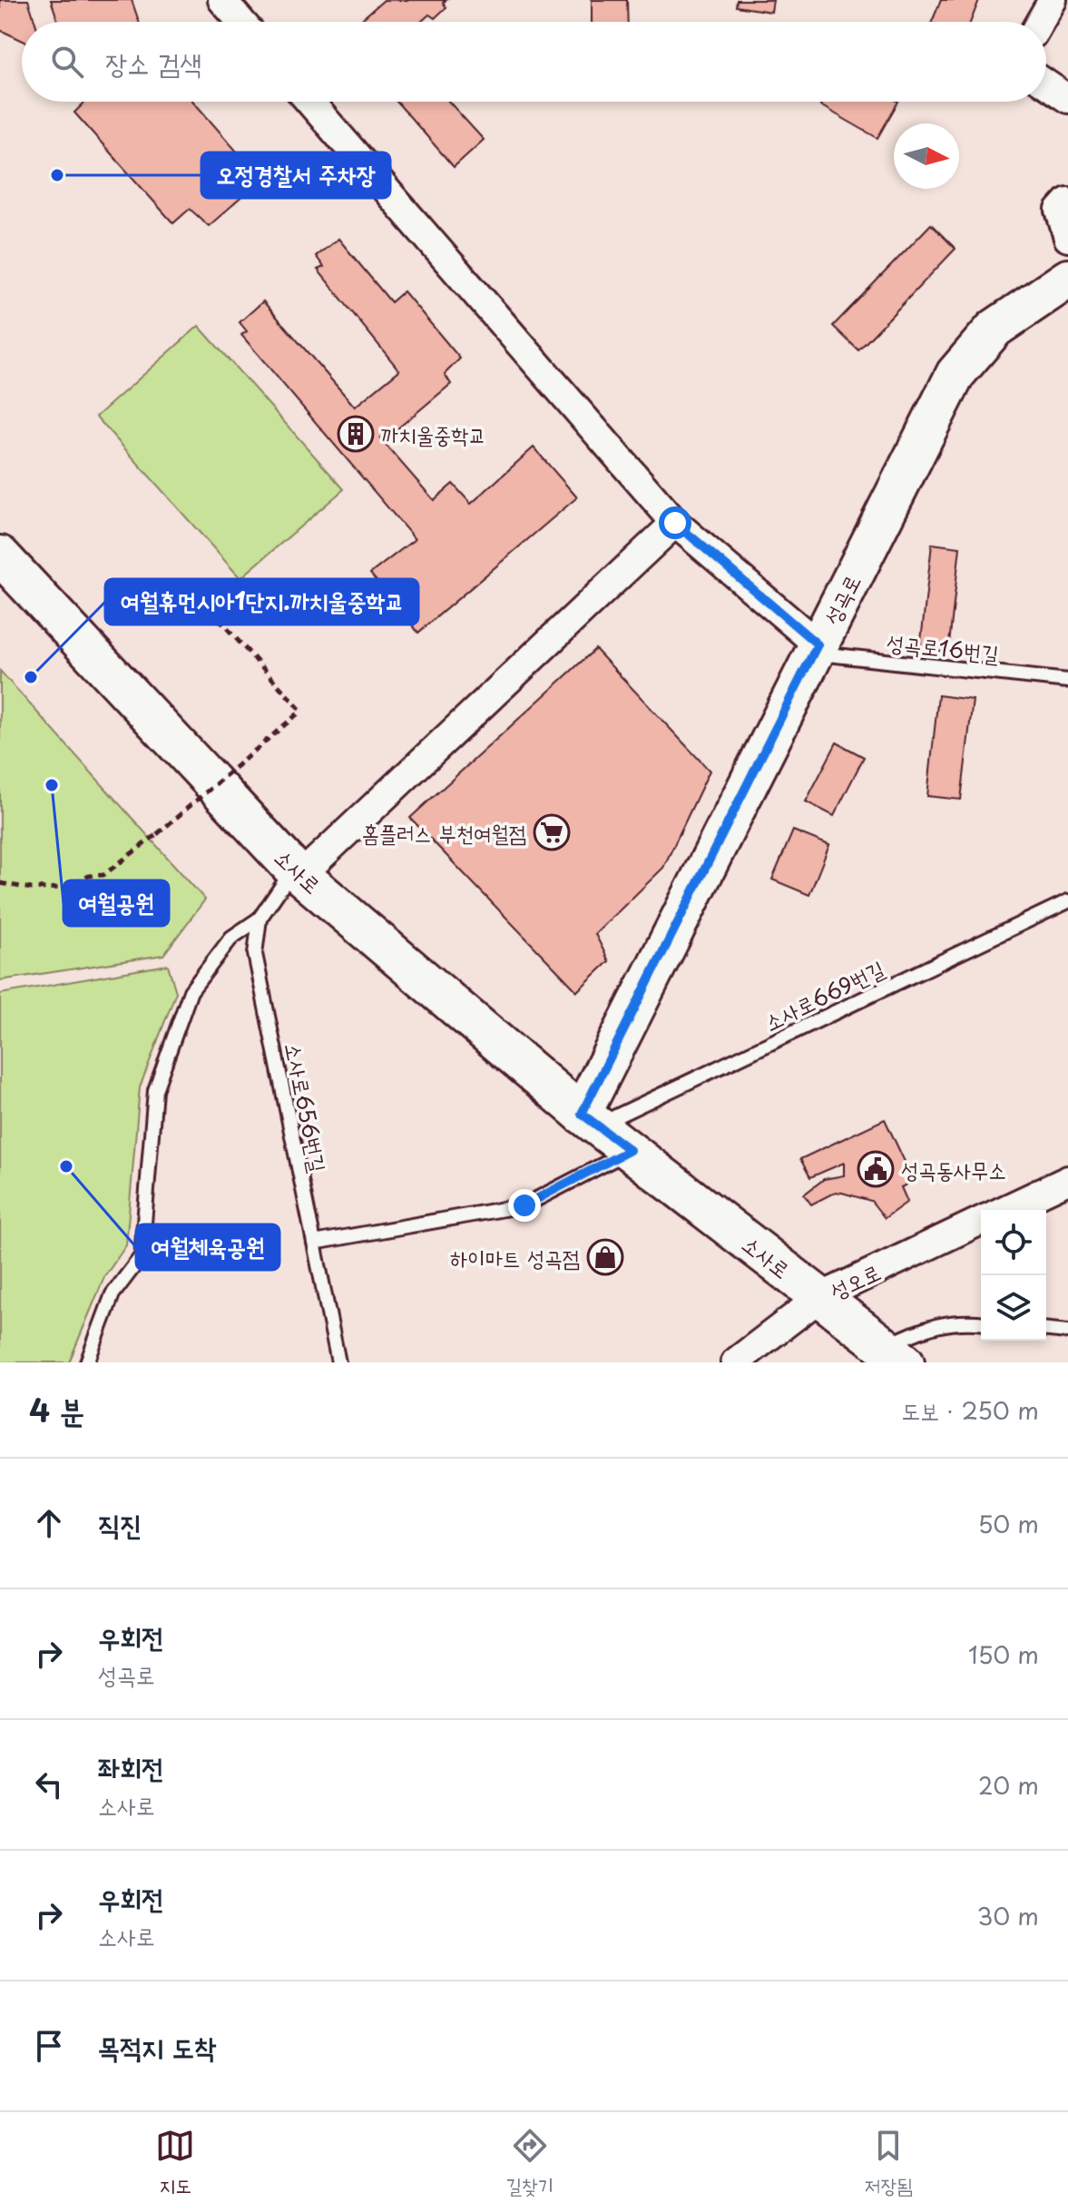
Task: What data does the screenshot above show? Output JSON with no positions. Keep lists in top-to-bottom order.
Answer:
{
  "streets": {
    "street": ["성곡로", "소사로", "성오로"],
    "lane": ["성곡로16번길", "소사로669번길", "소사로656번길"]
  },
  "crossings": [
    ["성곡로", "성곡로16번길"],
    ["성곡로", "소사로"],
    ["성곡로", "소사로669번길"],
    ["소사로", "소사로669번길"],
    ["소사로", "소사로656번길"],
    ["소사로", "성오로"]
  ],
  "places": {
    "other": [
      "오정경찰서 주차장",
      "여월휴먼시아1단지.까치울중학교",
      "여월공원",
      "여월체육공원"
    ],
    "building": ["까치울중학교"],
    "supermarket": ["홈플러스 부천여월점"],
    "public building": ["성곡동사무소"],
    "shop": ["하이마트 성곡점"]
  },
  "north": "right",
  "page": {
    "search": "장소 검색",
    "heading": ["4 분", "도보 · 250 m"],
    "list": [
      ["직진", "50 m"],
      ["우회전", "성곡로", "150 m"],
      ["좌회전", "소사로", "20 m"],
      ["우회전", "소사로", "30 m"],
      "목적지 도착"
    ],
    "nav": ["지도", "길찾기", "저장됨"]
  }
}
